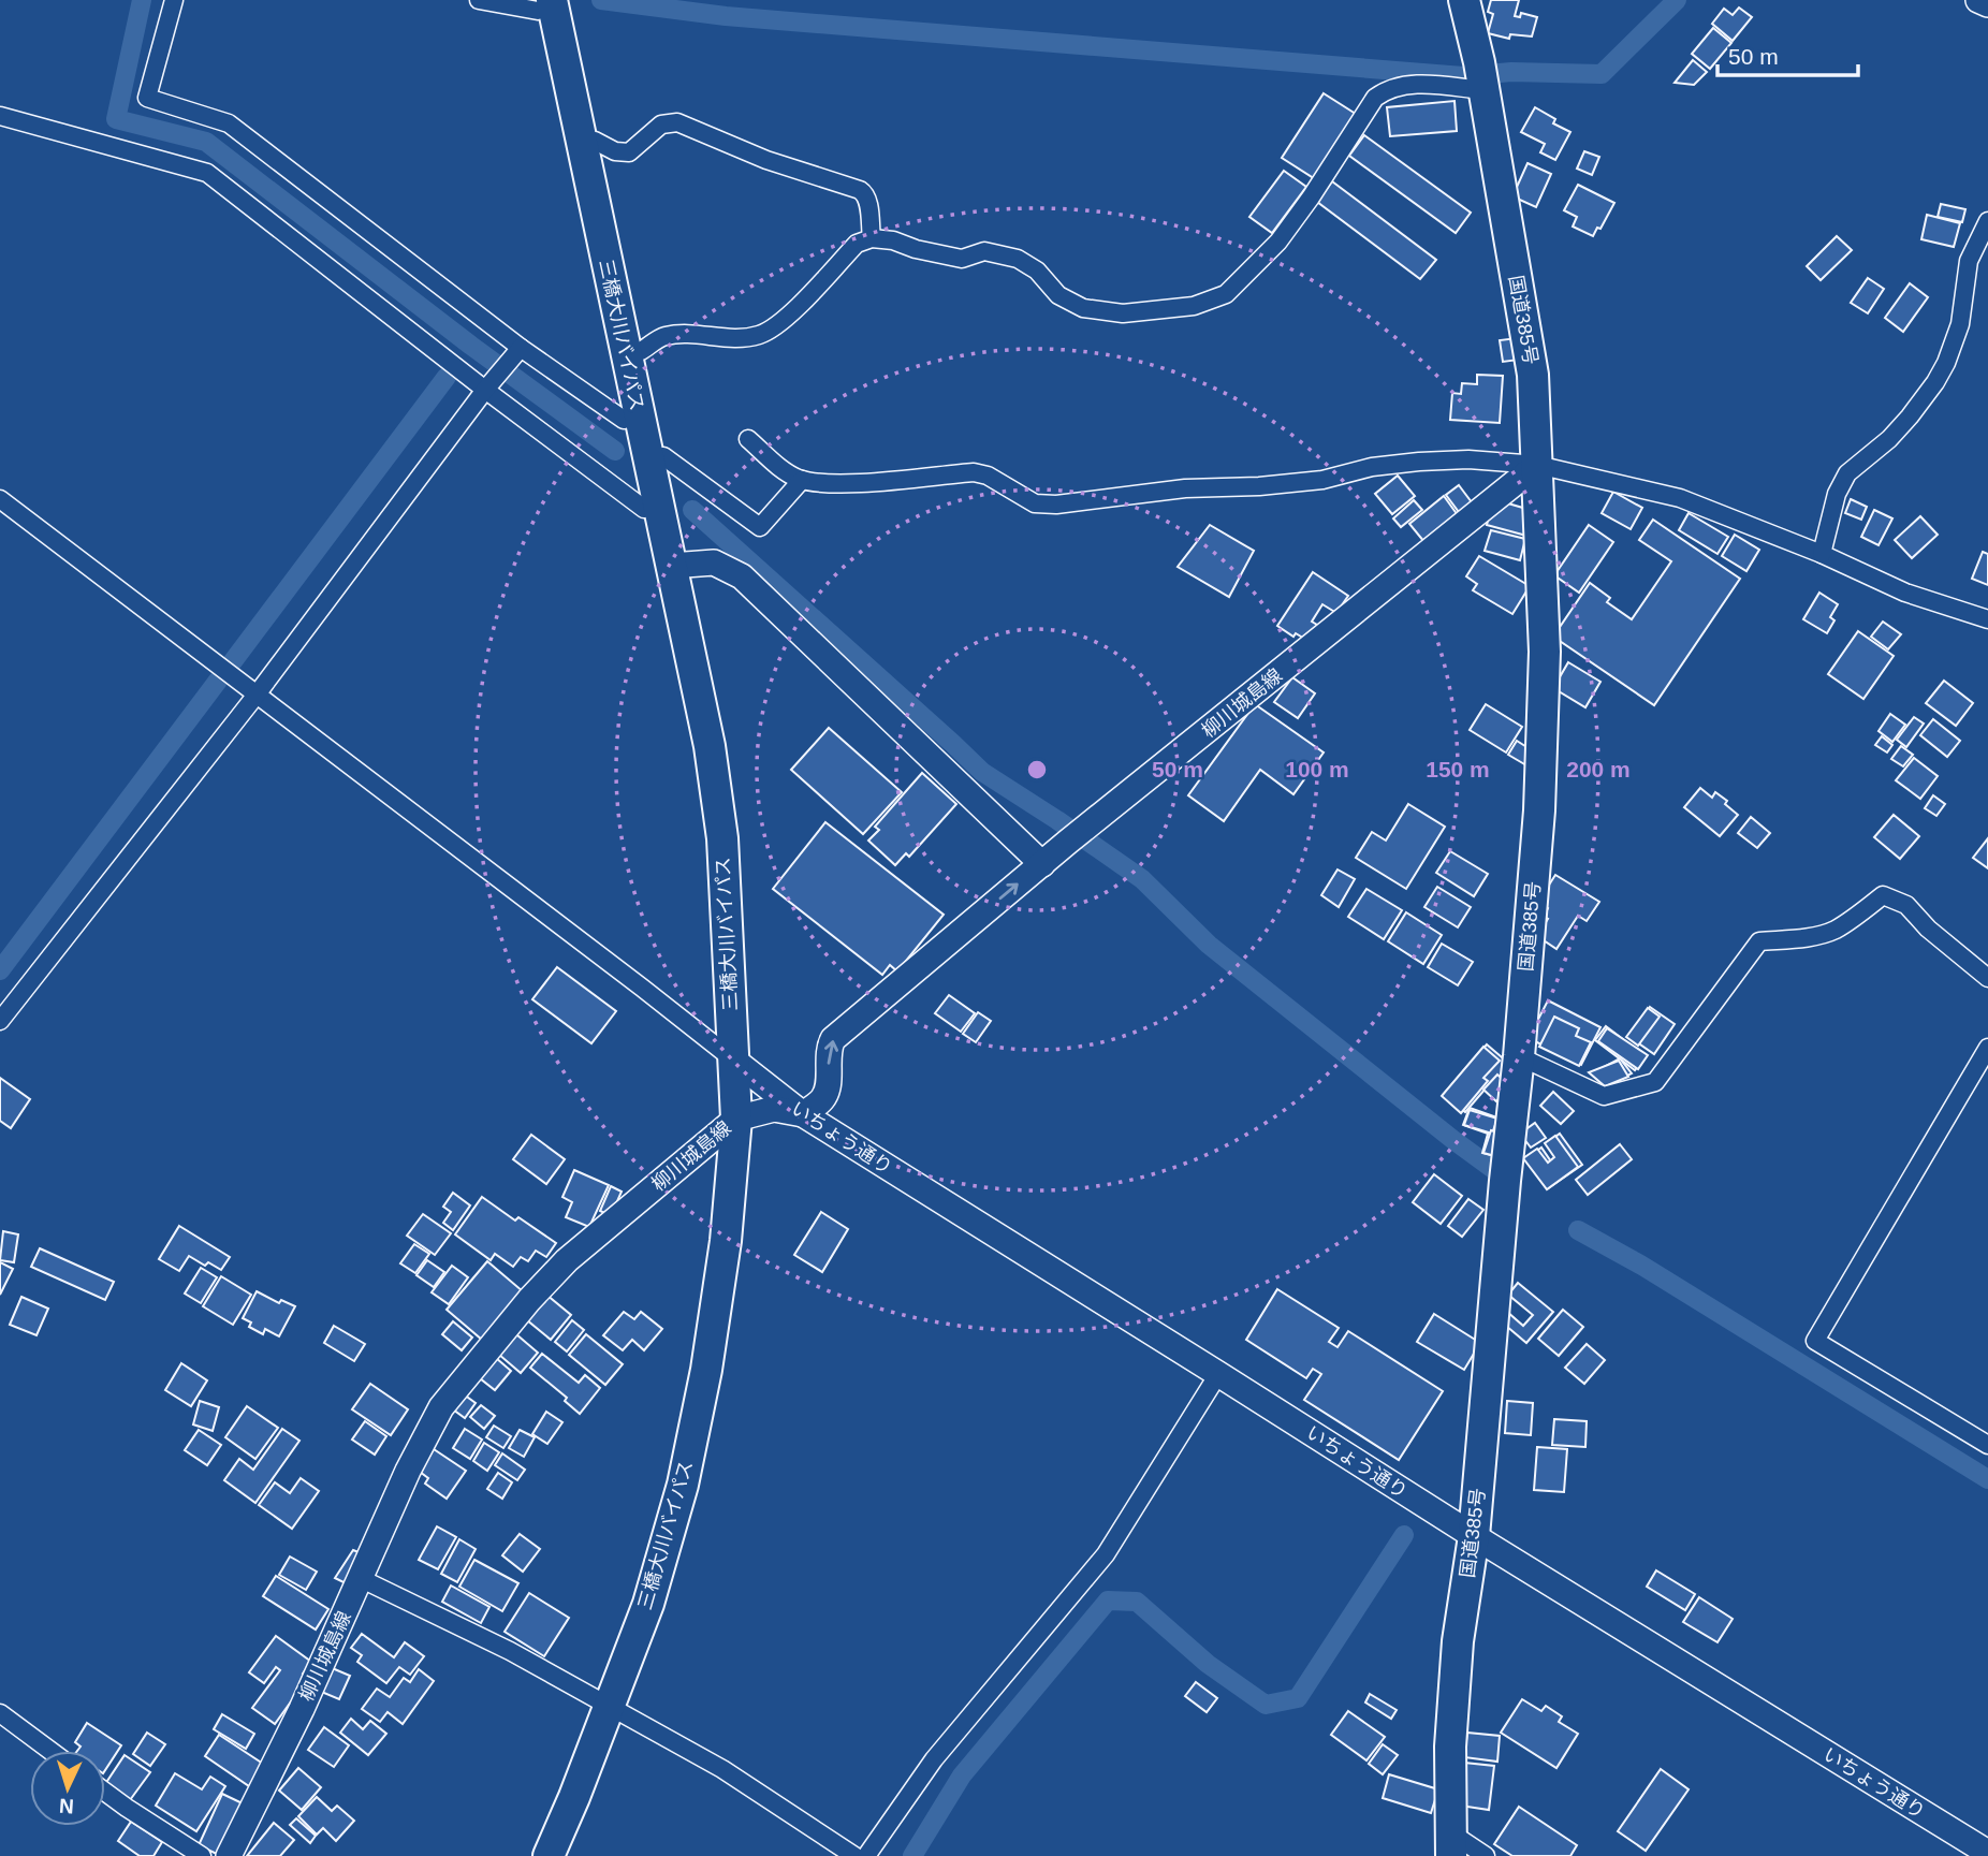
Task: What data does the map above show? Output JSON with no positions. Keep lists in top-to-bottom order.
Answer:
{
  "streets": {
    "highway": ["国道385号", "三橋大川バイパス"],
    "street": ["柳川城島線", "いちょう通り"]
  },
  "crossings": [
    ["国道385号", "柳川城島線"],
    ["国道385号", "いちょう通り"],
    ["三橋大川バイパス", "柳川城島線"],
    ["三橋大川バイパス", "いちょう通り"],
    ["柳川城島線", "いちょう通り"]
  ],
  "scale_bar": "50 m",
  "north": "bottom",
  "rings": [
    "50 m",
    "100 m",
    "150 m",
    "200 m"
  ]
}
